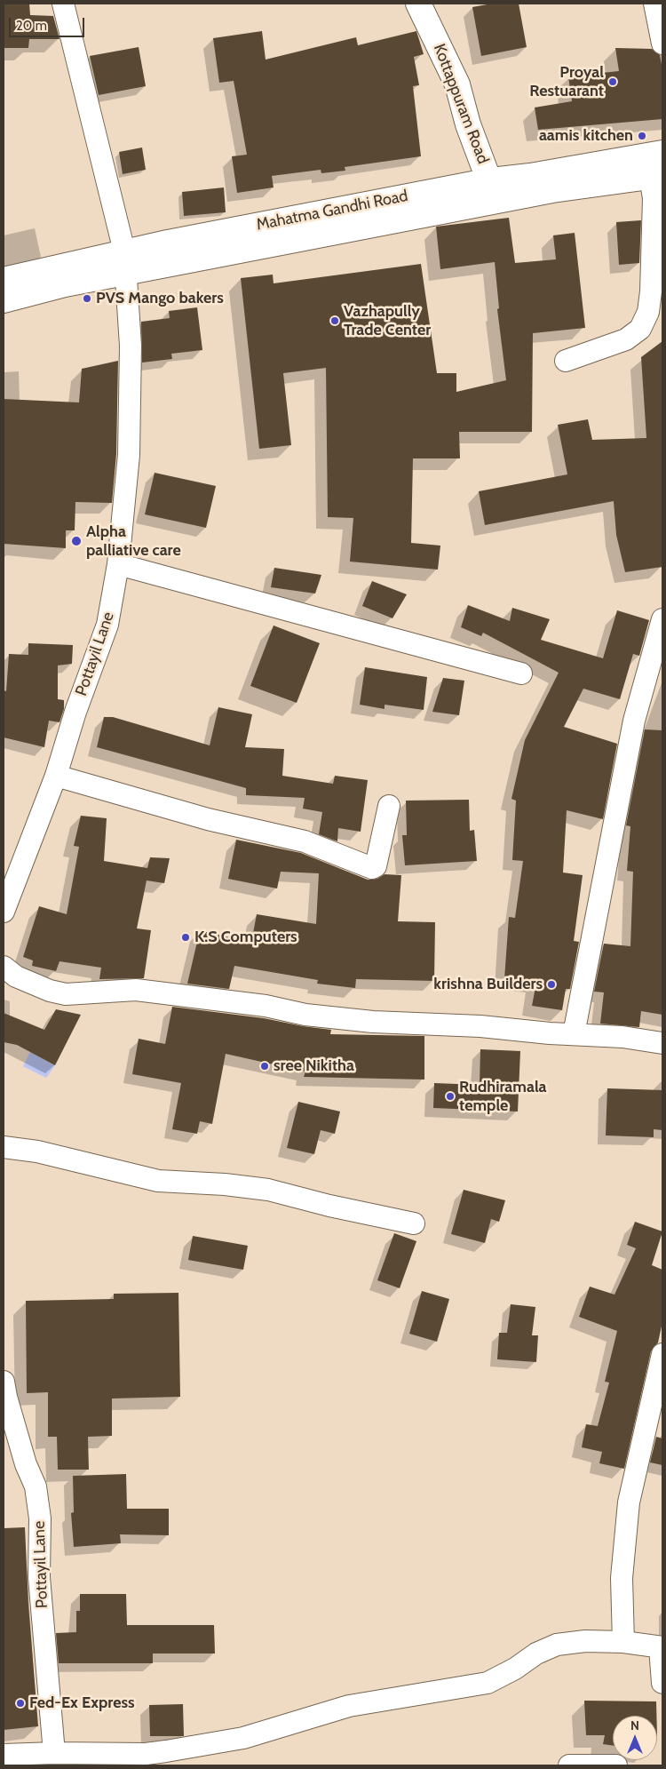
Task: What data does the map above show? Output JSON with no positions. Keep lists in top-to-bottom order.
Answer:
{
  "streets": {
    "main road": ["Kottappuram Road", "Mahatma Gandhi Road"],
    "street": ["Pottayil Lane"]
  },
  "crossings": [
    ["Kottappuram Road", "Mahatma Gandhi Road"],
    ["Mahatma Gandhi Road", "Pottayil Lane"]
  ],
  "places": [
    "Proyal Restuarant",
    "aamis kitchen",
    "PVS Mango bakers",
    "Vazhapully Trade Center",
    "Alpha palliative care",
    "K.S Computers",
    "krishna Builders",
    "sree Nikitha",
    "Rudhiramala temple",
    "Fed-Ex Express"
  ],
  "scale_bar": "20 m",
  "north": "top"
}
